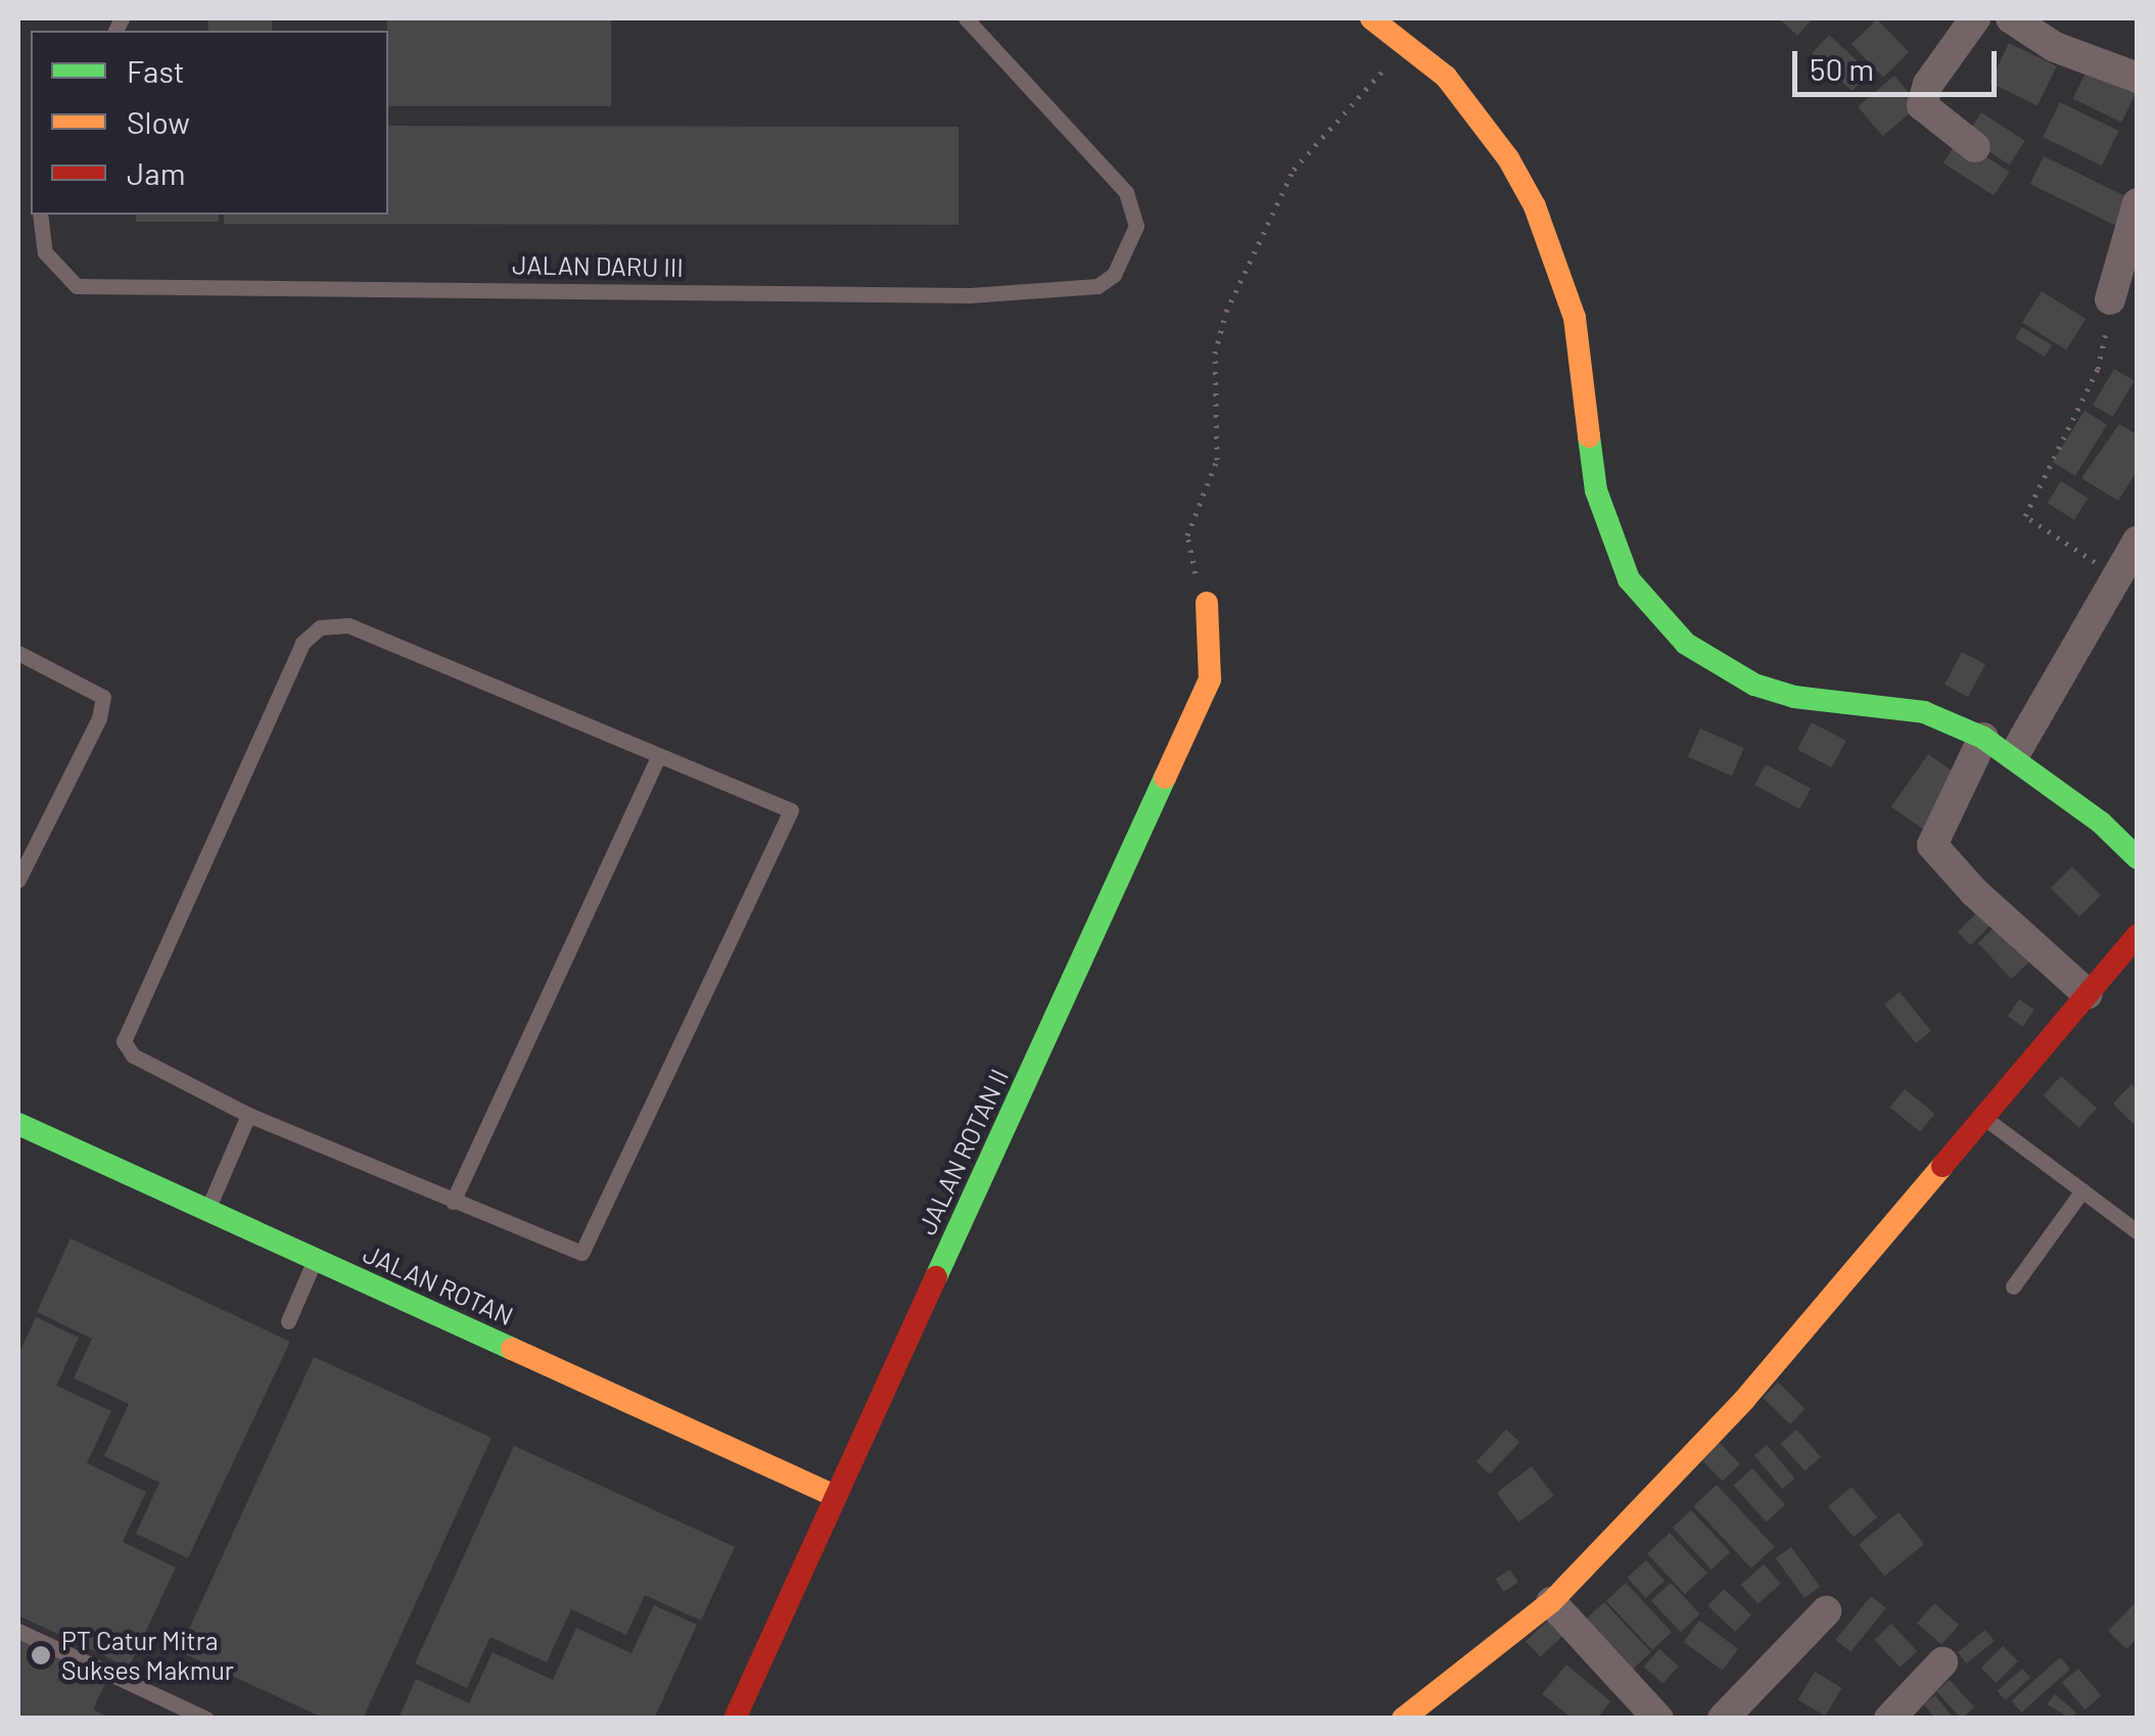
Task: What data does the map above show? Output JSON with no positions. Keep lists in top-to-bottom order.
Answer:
{
  "streets": {
    "street": ["JALAN ROTAN II", "JALAN ROTAN"],
    "lane": ["JALAN DARU III"]
  },
  "crossings": [
    ["JALAN ROTAN II", "JALAN ROTAN"]
  ],
  "places": ["PT Catur Mitra Sukses Makmur"],
  "legend": ["Fast", "Slow", "Jam"],
  "scale_bar": "50 m"
}
